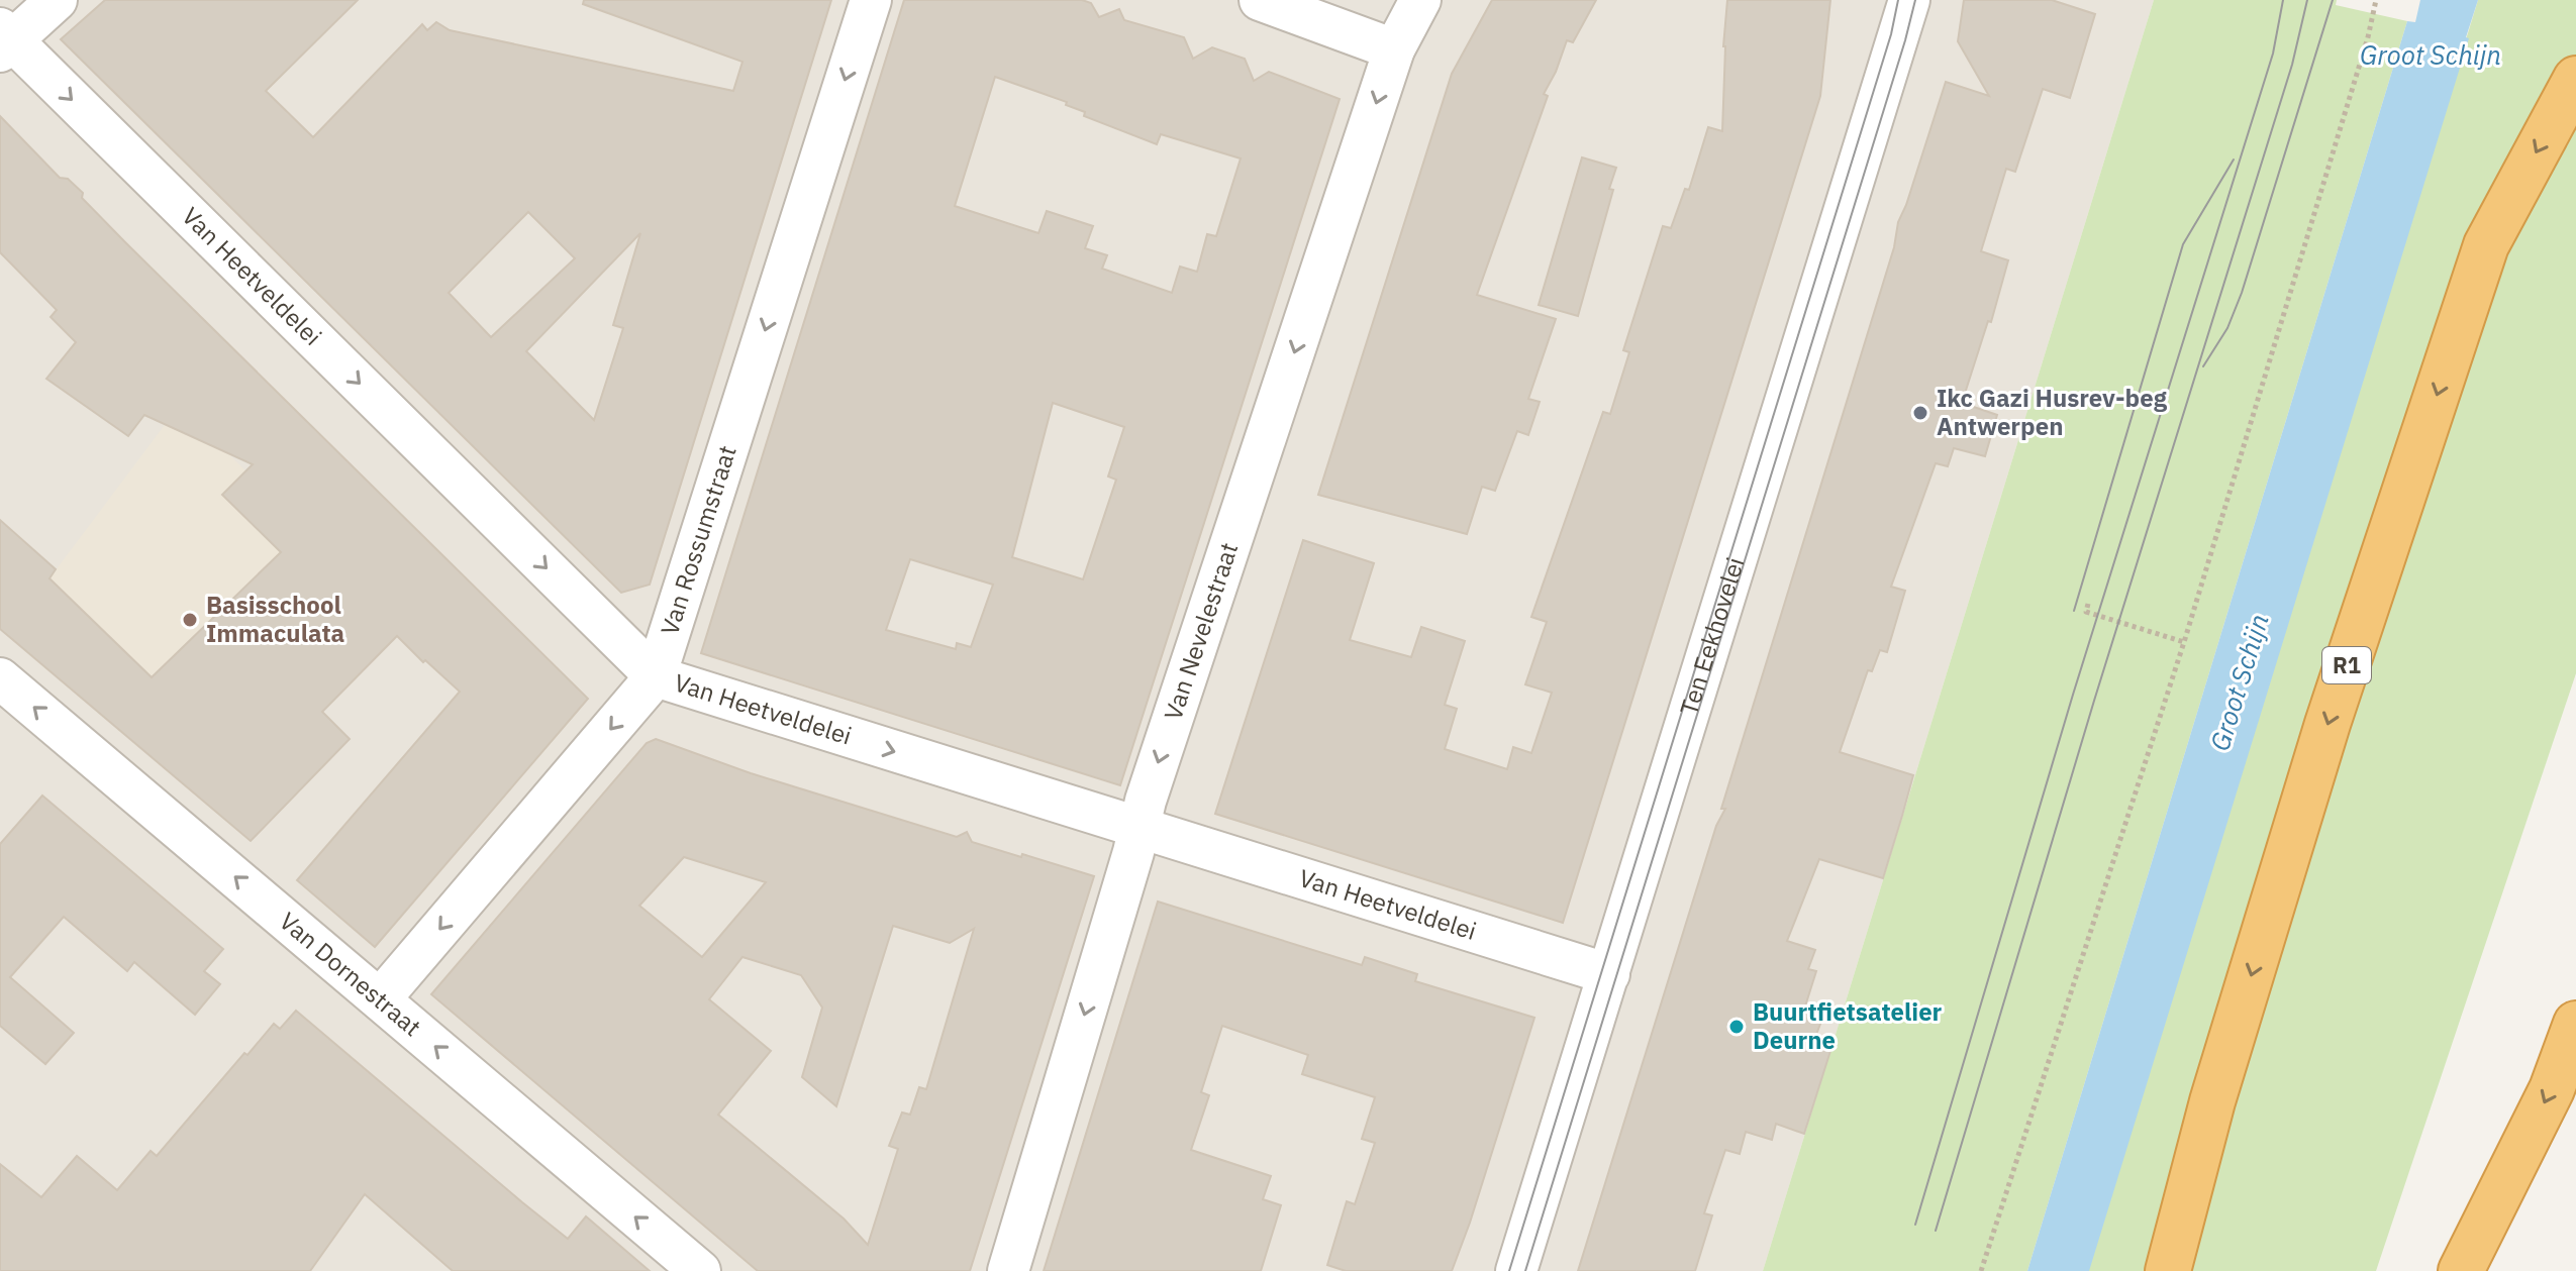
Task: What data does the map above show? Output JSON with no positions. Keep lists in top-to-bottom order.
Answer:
{
  "streets": {
    "highway": ["R1"],
    "street": [
      "Van Heetveldelei",
      "Van Rossumstraat",
      "Van Nevelestraat",
      "Ten Eekhovelei",
      "Van Dornestraat"
    ]
  },
  "crossings": [
    ["Van Heetveldelei", "Van Rossumstraat"],
    ["Van Heetveldelei", "Van Nevelestraat"],
    ["Van Heetveldelei", "Ten Eekhovelei"],
    ["Van Rossumstraat", "Van Dornestraat"]
  ],
  "one_way": [
    "Van Heetveldelei",
    "Van Rossumstraat",
    "Van Nevelestraat",
    "Van Dornestraat"
  ],
  "water": ["Groot Schijn"],
  "places": ["Ikc Gazi Husrev-beg Antwerpen", "Basisschool Immaculata", "Buurtfietsatelier Deurne"]
}
